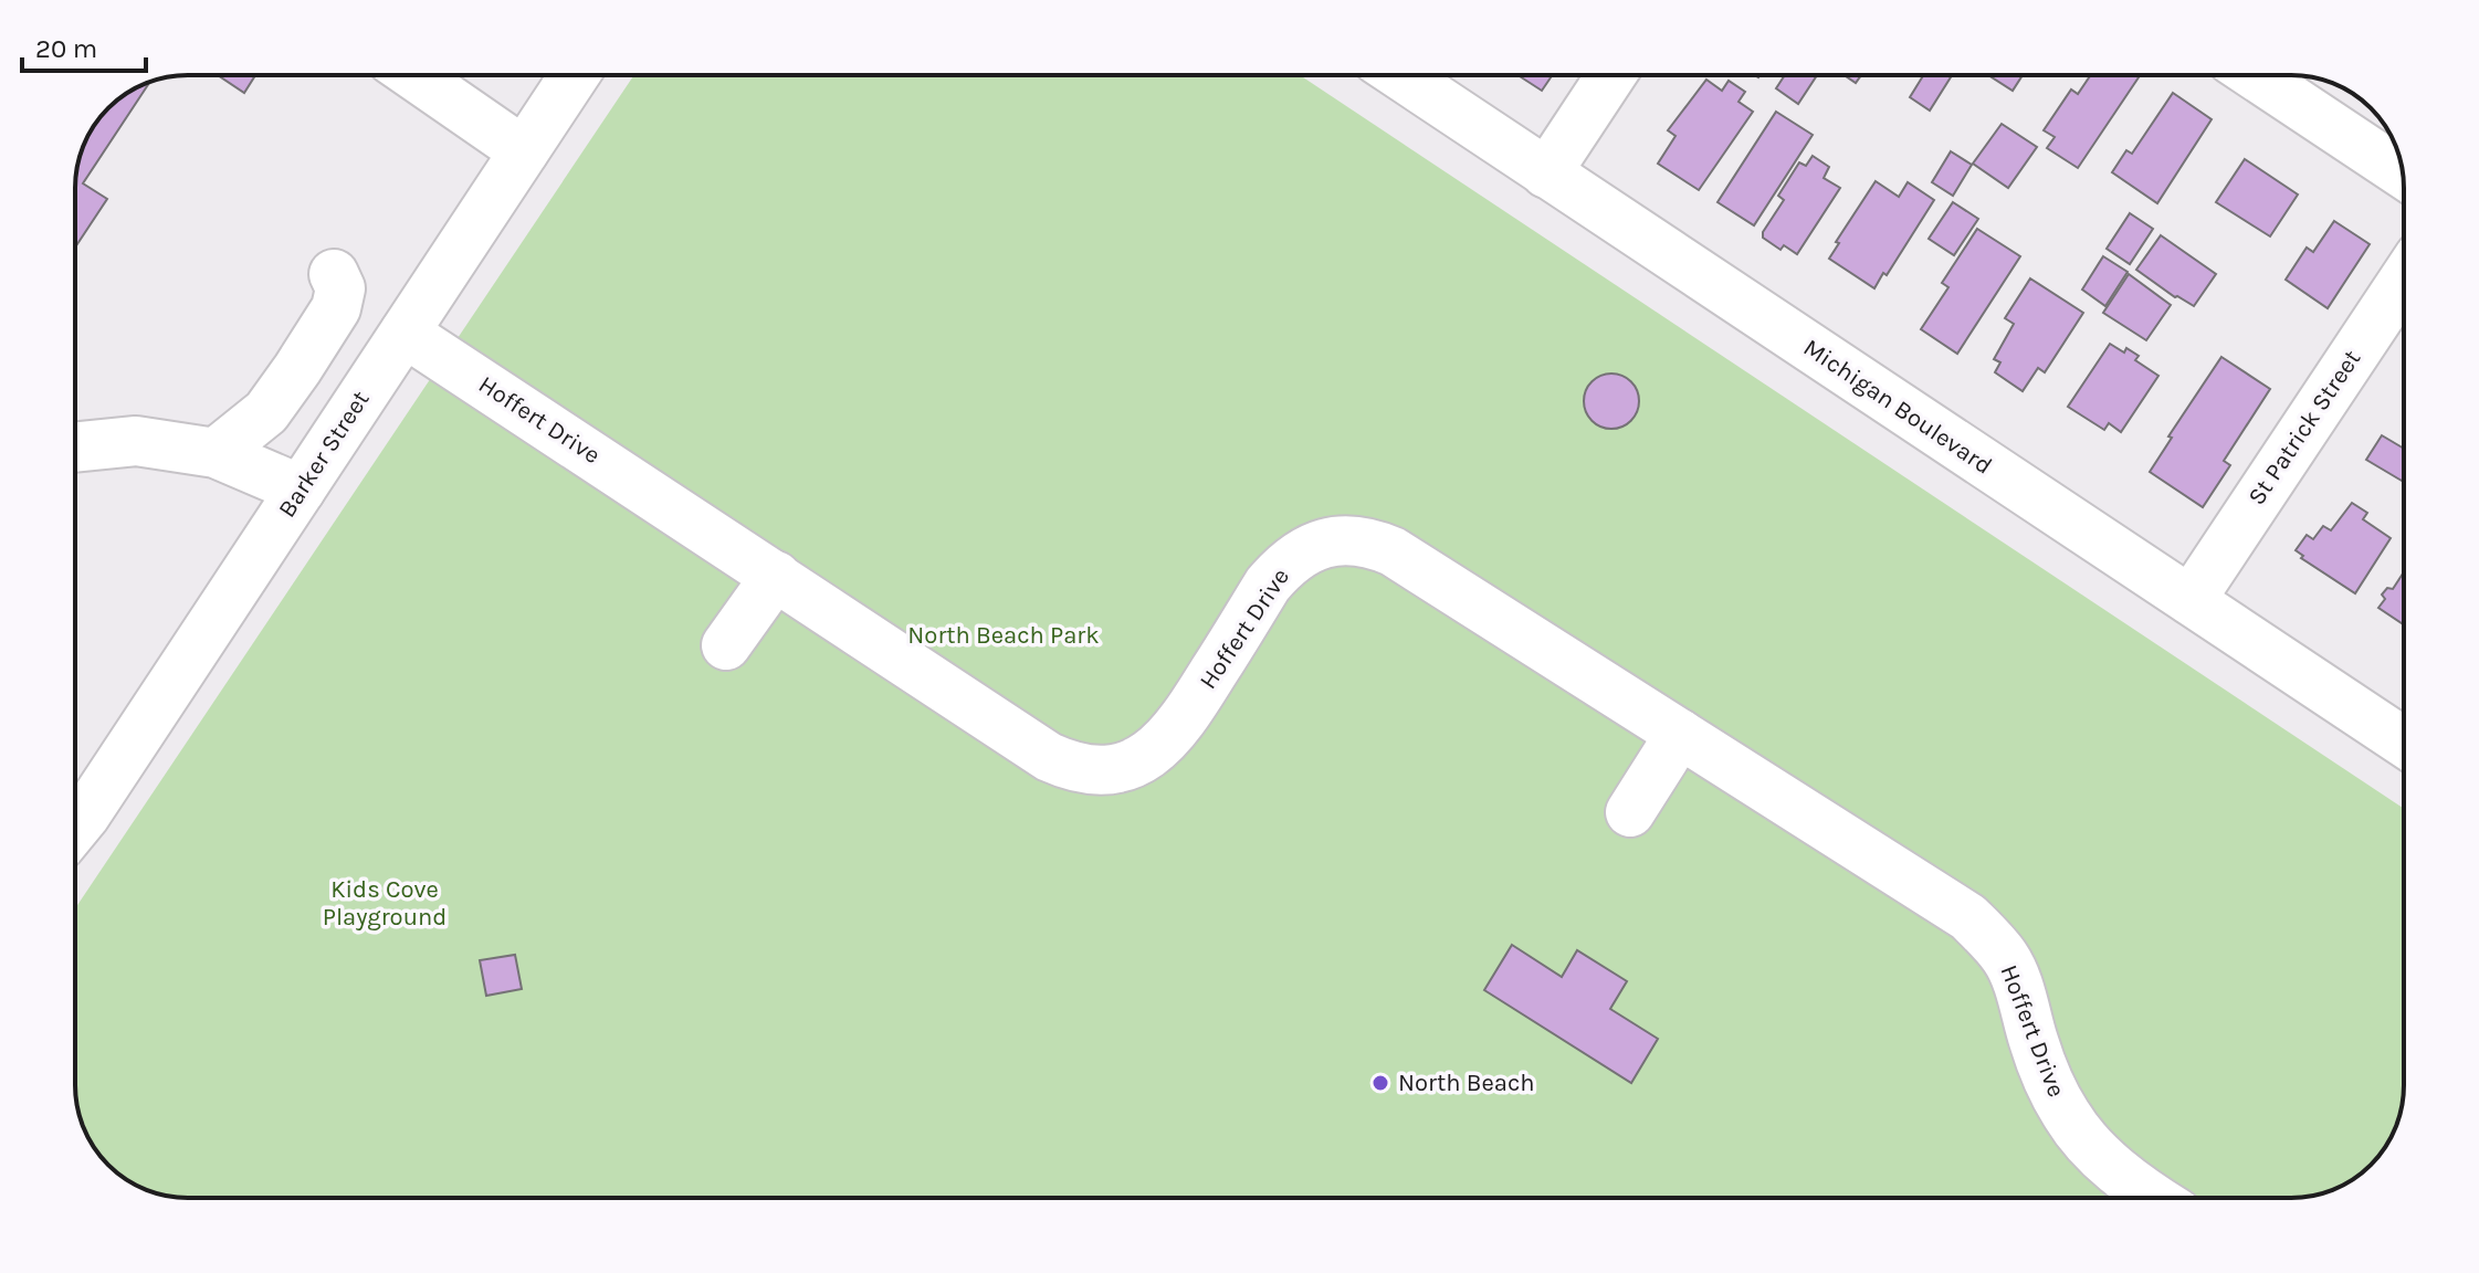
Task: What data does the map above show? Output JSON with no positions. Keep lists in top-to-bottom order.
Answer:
{
  "streets": {
    "street": [
      "Michigan Boulevard",
      "Hoffert Drive",
      "St Patrick Street",
      "Barker Street"
    ]
  },
  "crossings": [
    ["Michigan Boulevard", "St Patrick Street"],
    ["Hoffert Drive", "Barker Street"]
  ],
  "parks": ["North Beach Park", "Kids Cove Playground"],
  "places": ["North Beach"],
  "scale_bar": "20 m"
}
